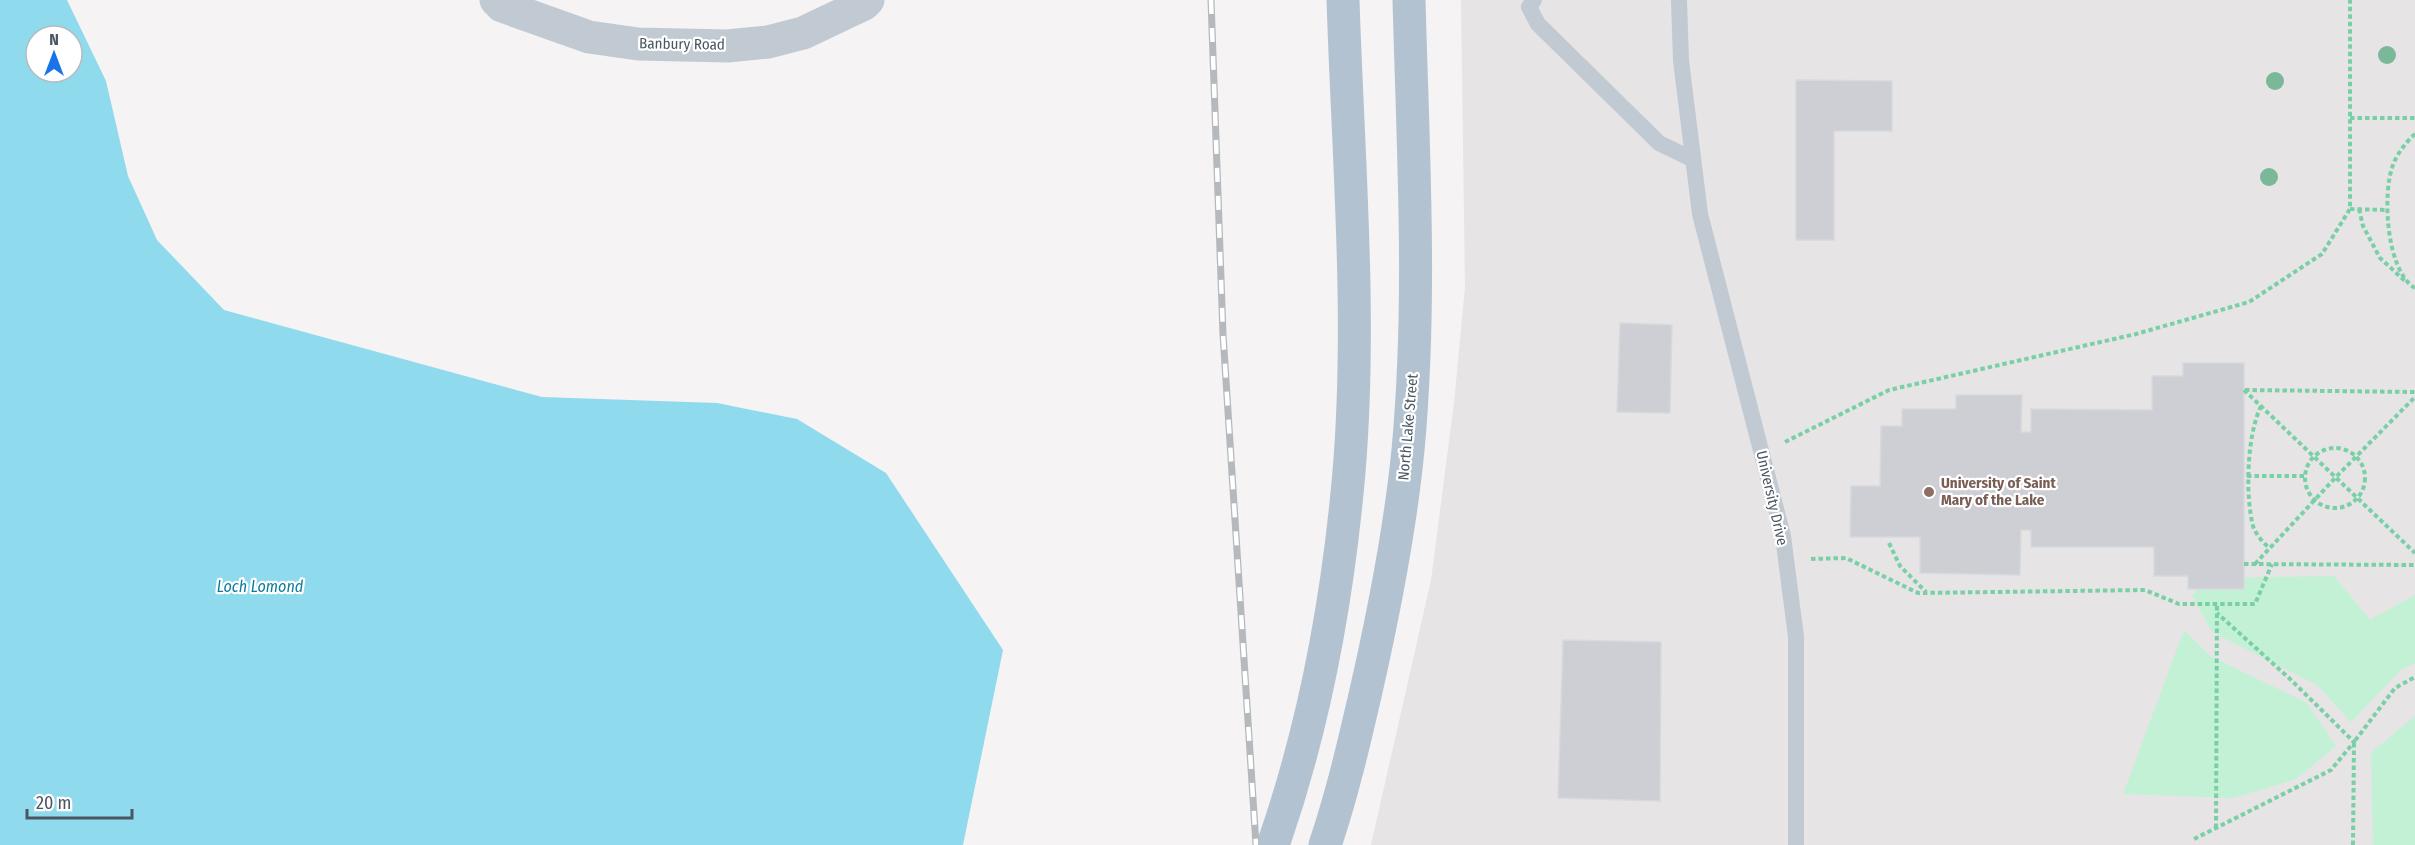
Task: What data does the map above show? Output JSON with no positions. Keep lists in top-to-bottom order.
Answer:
{
  "streets": {
    "main road": ["North Lake Street"],
    "street": ["Banbury Road"],
    "lane": ["University Drive"]
  },
  "water": ["Loch Lomond"],
  "places": ["University of Saint Mary of the Lake"],
  "scale_bar": "20 m",
  "north": "top"
}
